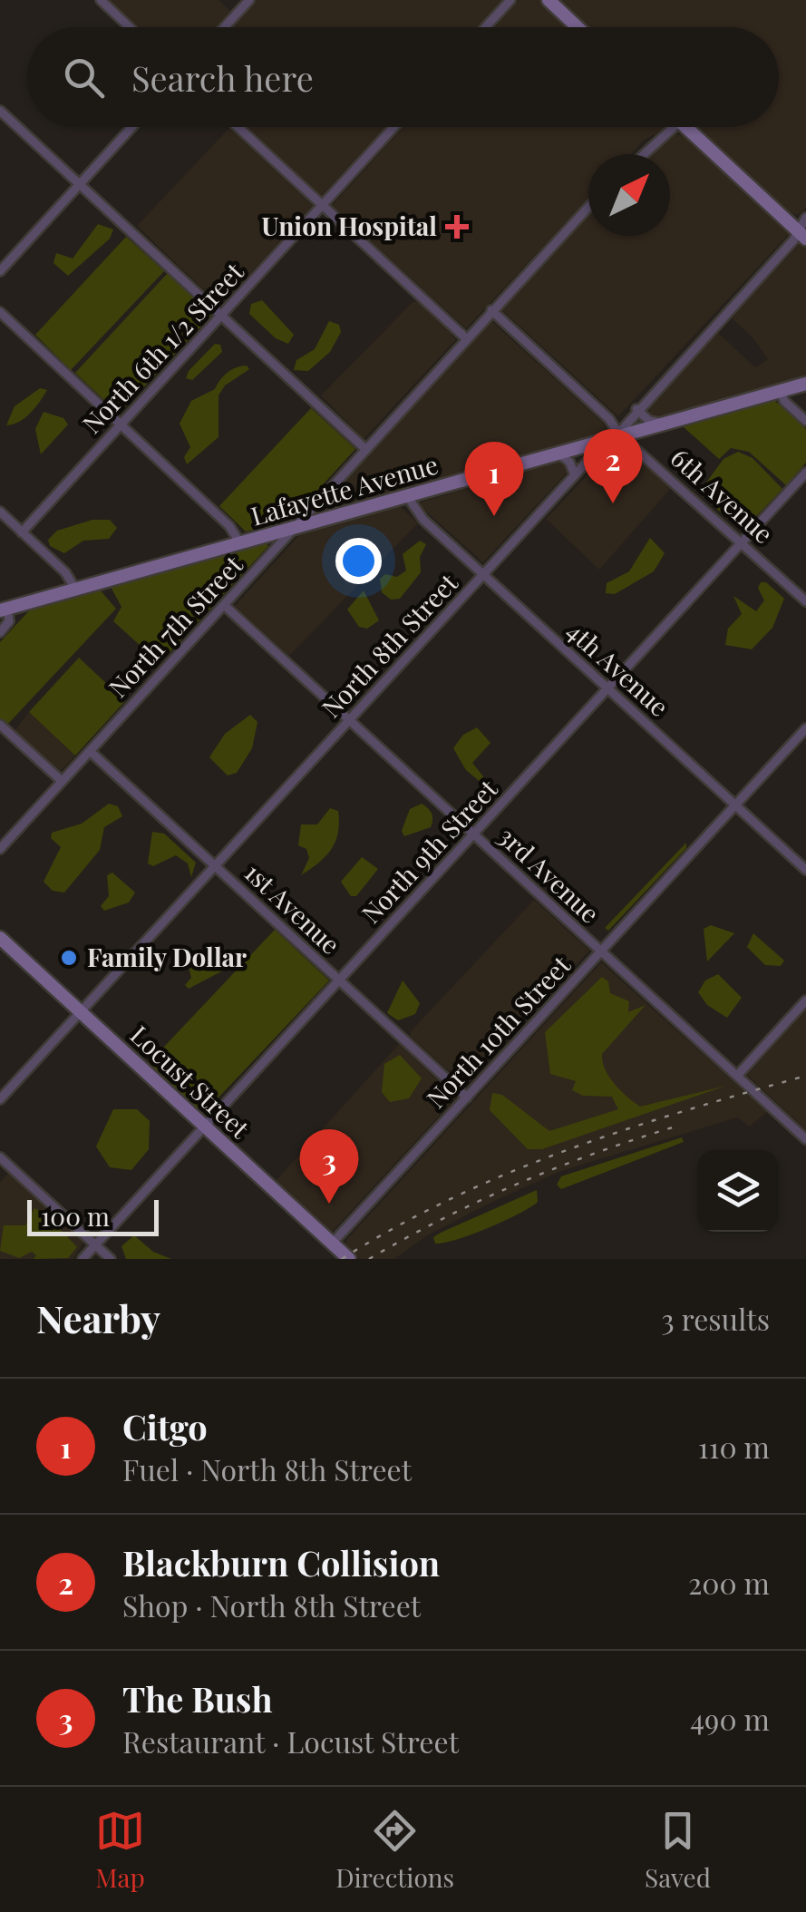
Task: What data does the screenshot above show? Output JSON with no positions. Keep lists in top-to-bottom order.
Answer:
{
  "streets": {
    "street": [
      "North 6th 1/2 Street",
      "Lafayette Avenue",
      "6th Avenue",
      "North 7th Street",
      "North 8th Street",
      "4th Avenue",
      "North 9th Street",
      "3rd Avenue",
      "1st Avenue",
      "North 10th Street",
      "Locust Street"
    ]
  },
  "crossings": [
    ["Lafayette Avenue", "6th Avenue"],
    ["Lafayette Avenue", "North 7th Street"],
    ["Lafayette Avenue", "North 8th Street"],
    ["Lafayette Avenue", "4th Avenue"],
    ["6th Avenue", "North 7th Street"],
    ["6th Avenue", "North 8th Street"],
    ["6th Avenue", "North 9th Street"],
    ["North 7th Street", "3rd Avenue"],
    ["North 7th Street", "1st Avenue"],
    ["North 8th Street", "4th Avenue"],
    ["North 8th Street", "3rd Avenue"],
    ["North 8th Street", "1st Avenue"],
    ["North 8th Street", "Locust Street"],
    ["4th Avenue", "North 9th Street"],
    ["4th Avenue", "North 10th Street"],
    ["North 9th Street", "3rd Avenue"],
    ["North 9th Street", "1st Avenue"],
    ["North 9th Street", "Locust Street"],
    ["3rd Avenue", "North 10th Street"],
    ["1st Avenue", "North 10th Street"],
    ["North 10th Street", "Locust Street"]
  ],
  "places": {
    "health": ["Union Hospital"],
    "other": ["Family Dollar"]
  },
  "scale_bar": "100 m",
  "north": "top right",
  "page": {
    "search": "Search here",
    "pins": ["2", "1", "3"],
    "scale": "100 m",
    "heading": ["Nearby", "3 results"],
    "list": [
      {
        "mark": "1",
        "name": "Citgo",
        "note": "Fuel · North 8th Street",
        "value": "110 m"
      },
      {
        "mark": "2",
        "name": "Blackburn Collision",
        "note": "Shop · North 8th Street",
        "value": "200 m"
      },
      {
        "mark": "3",
        "name": "The Bush",
        "note": "Restaurant · Locust Street",
        "value": "490 m"
      }
    ],
    "nav": ["Map", "Directions", "Saved"]
  }
}
